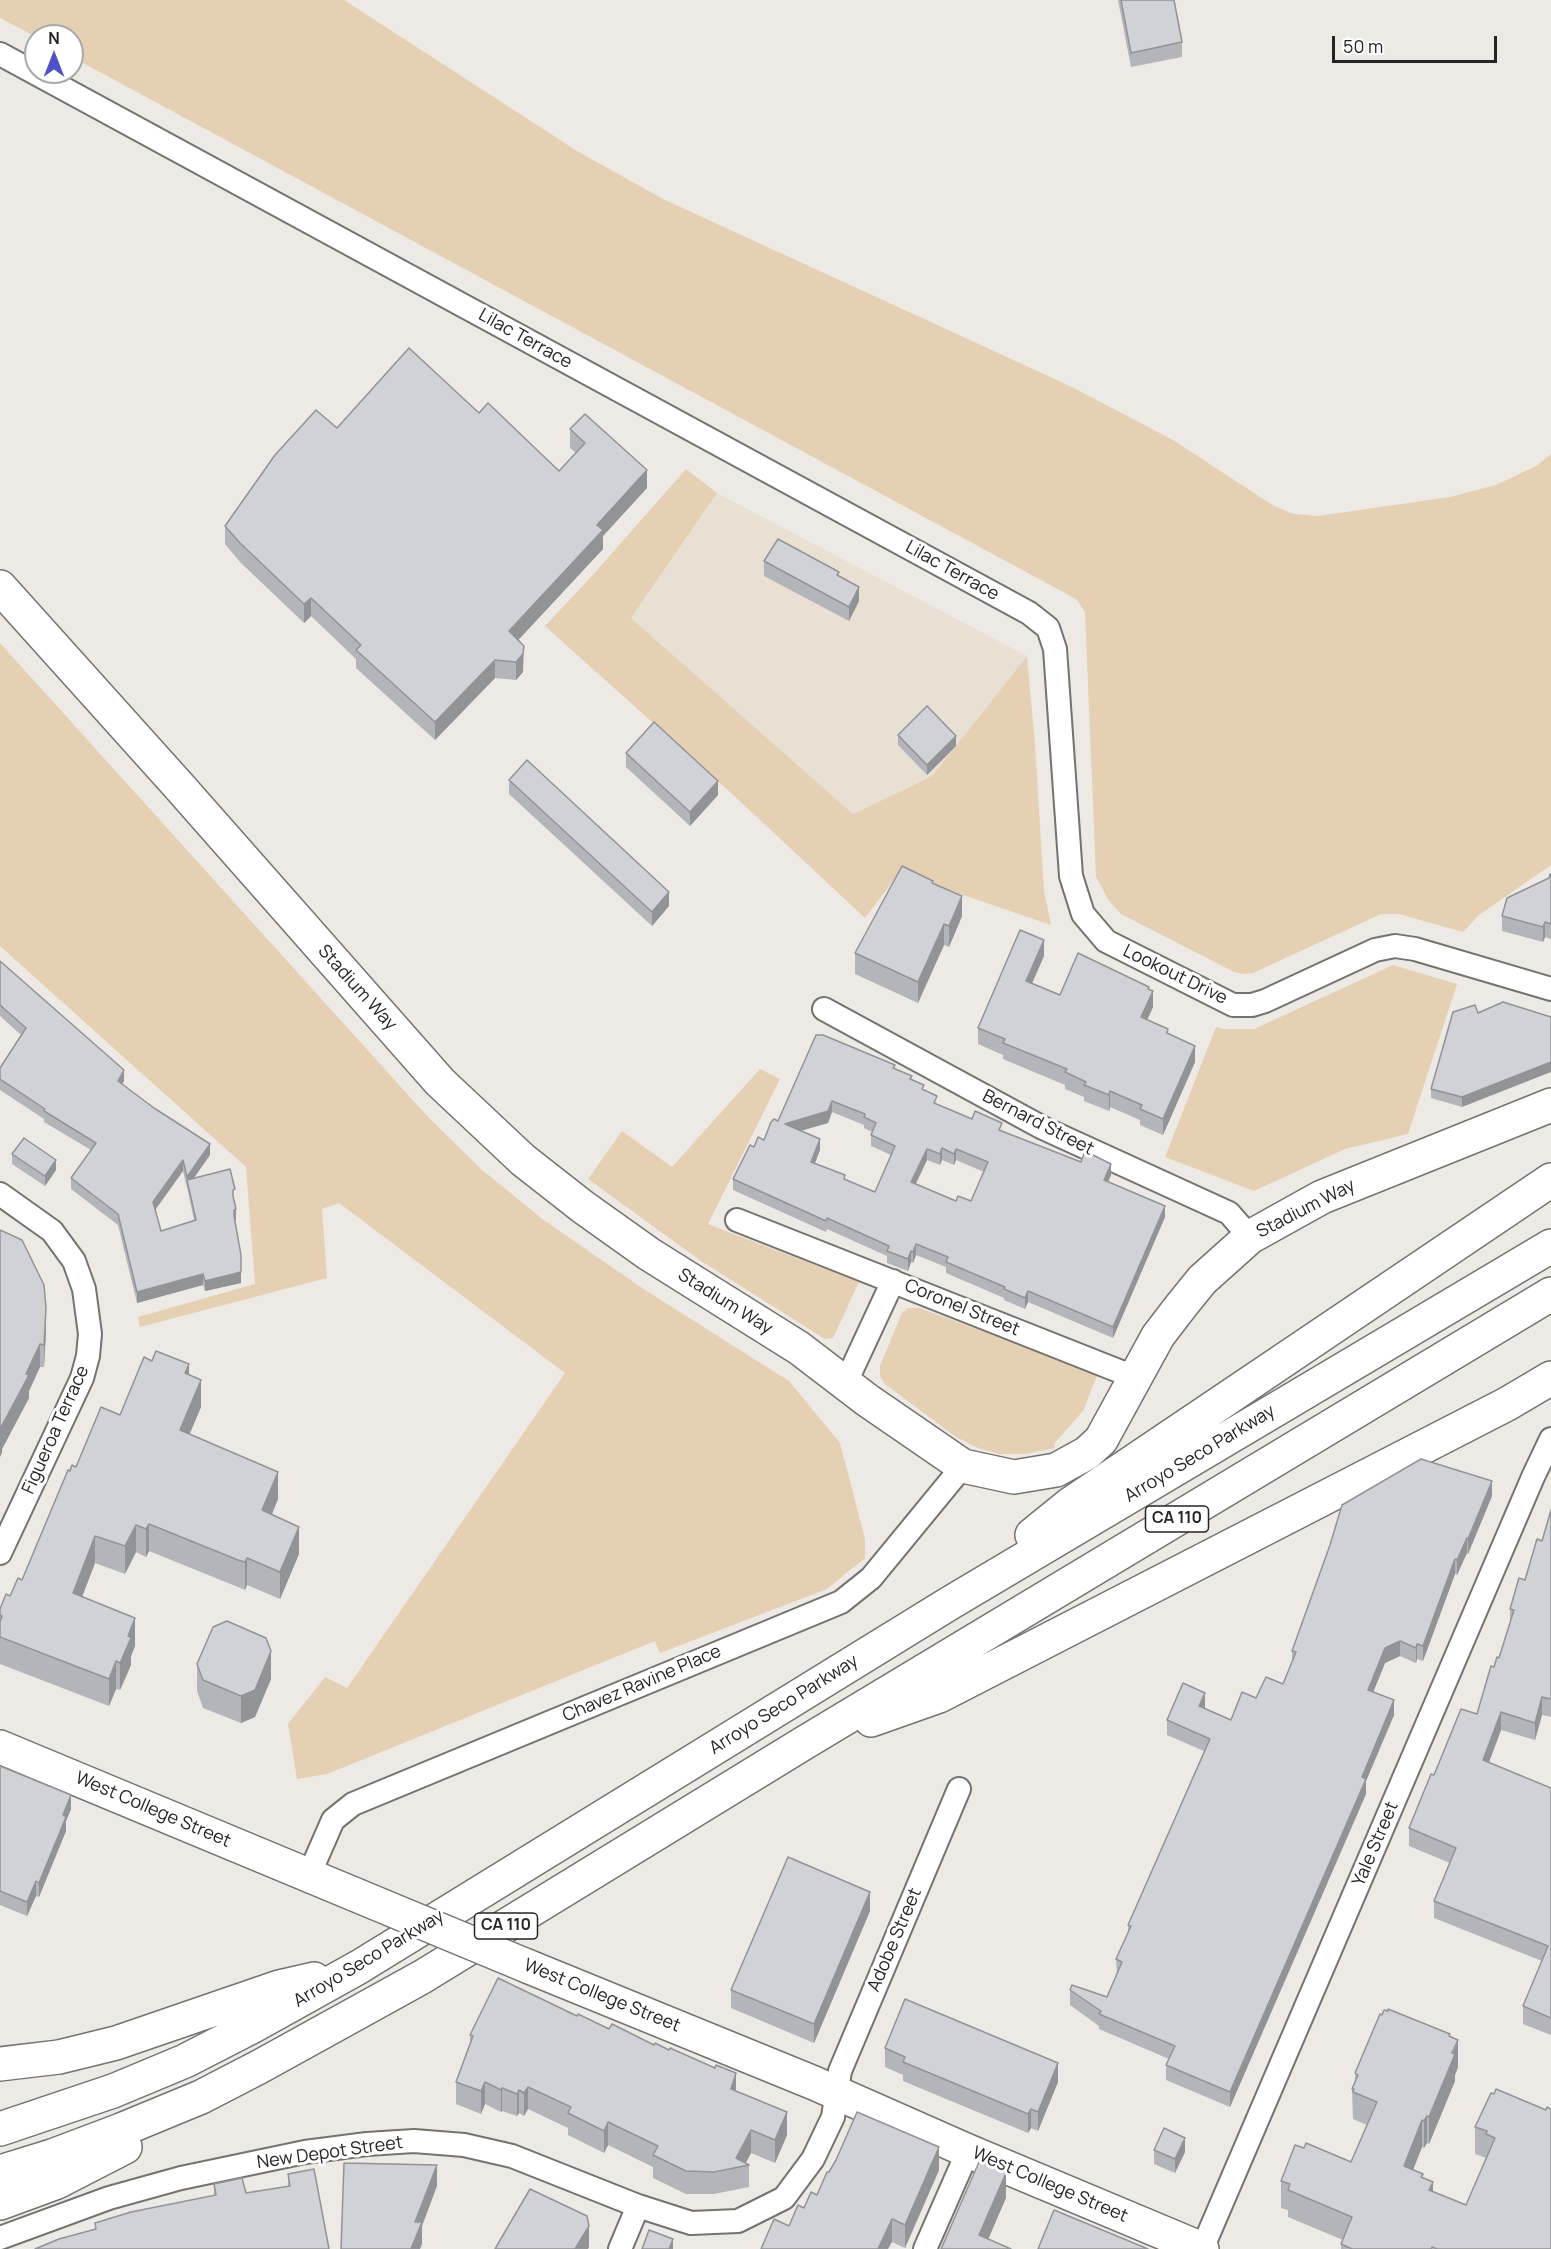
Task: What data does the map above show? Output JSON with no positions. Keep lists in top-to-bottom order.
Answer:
{
  "streets": {
    "main road": [
      "Stadium Way",
      "Arroyo Seco Parkway",
      "CA 110",
      "West College Street"
    ],
    "street": [
      "Lilac Terrace",
      "Lookout Drive",
      "Bernard Street",
      "Coronel Street",
      "Figueroa Terrace",
      "Chavez Ravine Place",
      "Yale Street",
      "Adobe Street",
      "New Depot Street"
    ]
  },
  "crossings": [
    ["Lilac Terrace", "Lookout Drive"],
    ["Stadium Way", "Bernard Street"],
    ["Stadium Way", "Coronel Street"],
    ["Stadium Way", "Chavez Ravine Place"],
    ["Chavez Ravine Place", "West College Street"],
    ["West College Street", "Yale Street"],
    ["West College Street", "Adobe Street"],
    ["West College Street", "New Depot Street"],
    ["Adobe Street", "New Depot Street"]
  ],
  "scale_bar": "50 m",
  "north": "top"
}
